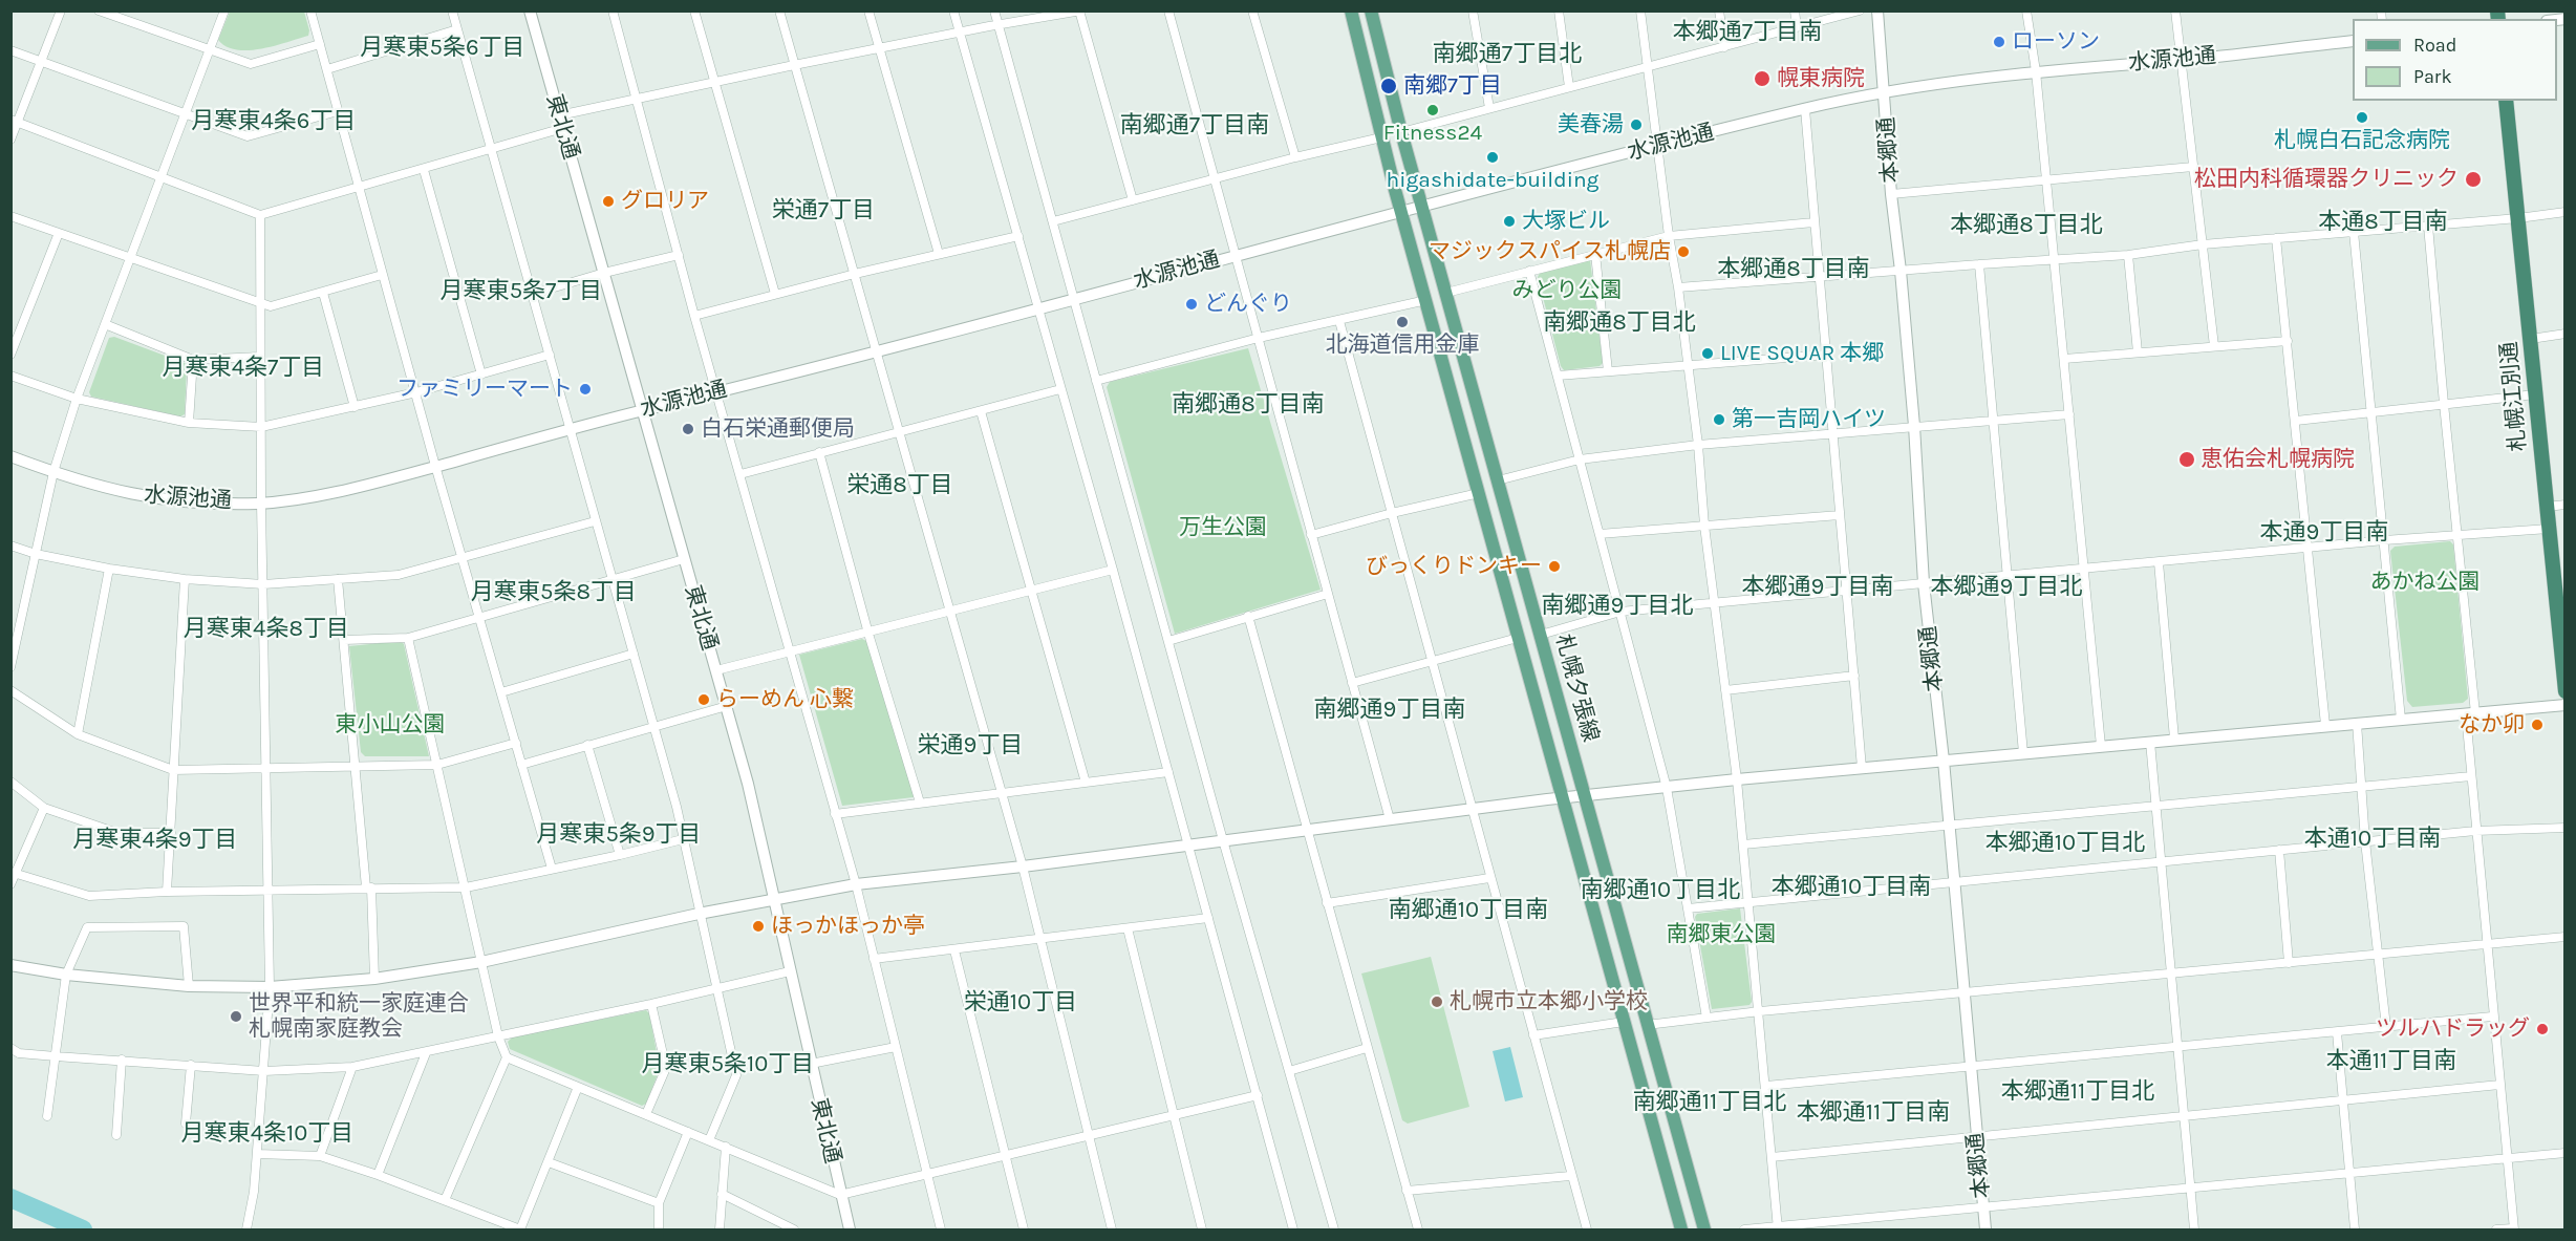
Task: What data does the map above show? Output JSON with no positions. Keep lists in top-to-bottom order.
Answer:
{
  "streets": {
    "highway": ["札幌江別通"],
    "main road": ["札幌夕張線"],
    "street": ["水源池通", "東北通", "本郷通"]
  },
  "crossings": [
    ["水源池通", "東北通"],
    ["水源池通", "本郷通"],
    ["水源池通", "札幌夕張線"]
  ],
  "districts": [
    "本郷通7丁目南",
    "月寒東5条6丁目",
    "南郷通7丁目北",
    "月寒東4条6丁目",
    "南郷通7丁目南",
    "栄通7丁目",
    "本通8丁目南",
    "本郷通8丁目北",
    "本郷通8丁目南",
    "月寒東5条7丁目",
    "南郷通8丁目北",
    "月寒東4条7丁目",
    "南郷通8丁目南",
    "栄通8丁目",
    "本通9丁目南",
    "本郷通9丁目南",
    "本郷通9丁目北",
    "月寒東5条8丁目",
    "南郷通9丁目北",
    "月寒東4条8丁目",
    "南郷通9丁目南",
    "栄通9丁目",
    "月寒東5条9丁目",
    "本通10丁目南",
    "月寒東4条9丁目",
    "本郷通10丁目北",
    "本郷通10丁目南",
    "南郷通10丁目北",
    "南郷通10丁目南",
    "栄通10丁目",
    "本通11丁目南",
    "月寒東5条10丁目",
    "本郷通11丁目北",
    "南郷通11丁目北",
    "本郷通11丁目南",
    "月寒東4条10丁目"
  ],
  "parks": [
    "みどり公園",
    "万生公園",
    "あかね公園",
    "東小山公園",
    "南郷東公園"
  ],
  "places": [
    "ローソン",
    "幌東病院",
    "南郷7丁目",
    "Fitness24",
    "札幌白石記念病院",
    "美春湯",
    "higashidate-building",
    "松田内科循環器クリニック",
    "グロリア",
    "大塚ビル",
    "マジックスパイス札幌店",
    "どんぐり",
    "北海道信用金庫",
    "LIVE SQUAR 本郷",
    "ファミリーマート",
    "第一吉岡ハイツ",
    "白石栄通郵便局",
    "恵佑会札幌病院",
    "びっくりドンキー",
    "らーめん 心繋",
    "なか卯",
    "ほっかほっか亭",
    "札幌市立本郷小学校",
    "世界平和統一家庭連合 札幌南家庭教会",
    "ツルハドラッグ"
  ],
  "legend": ["Road", "Park"]
}
